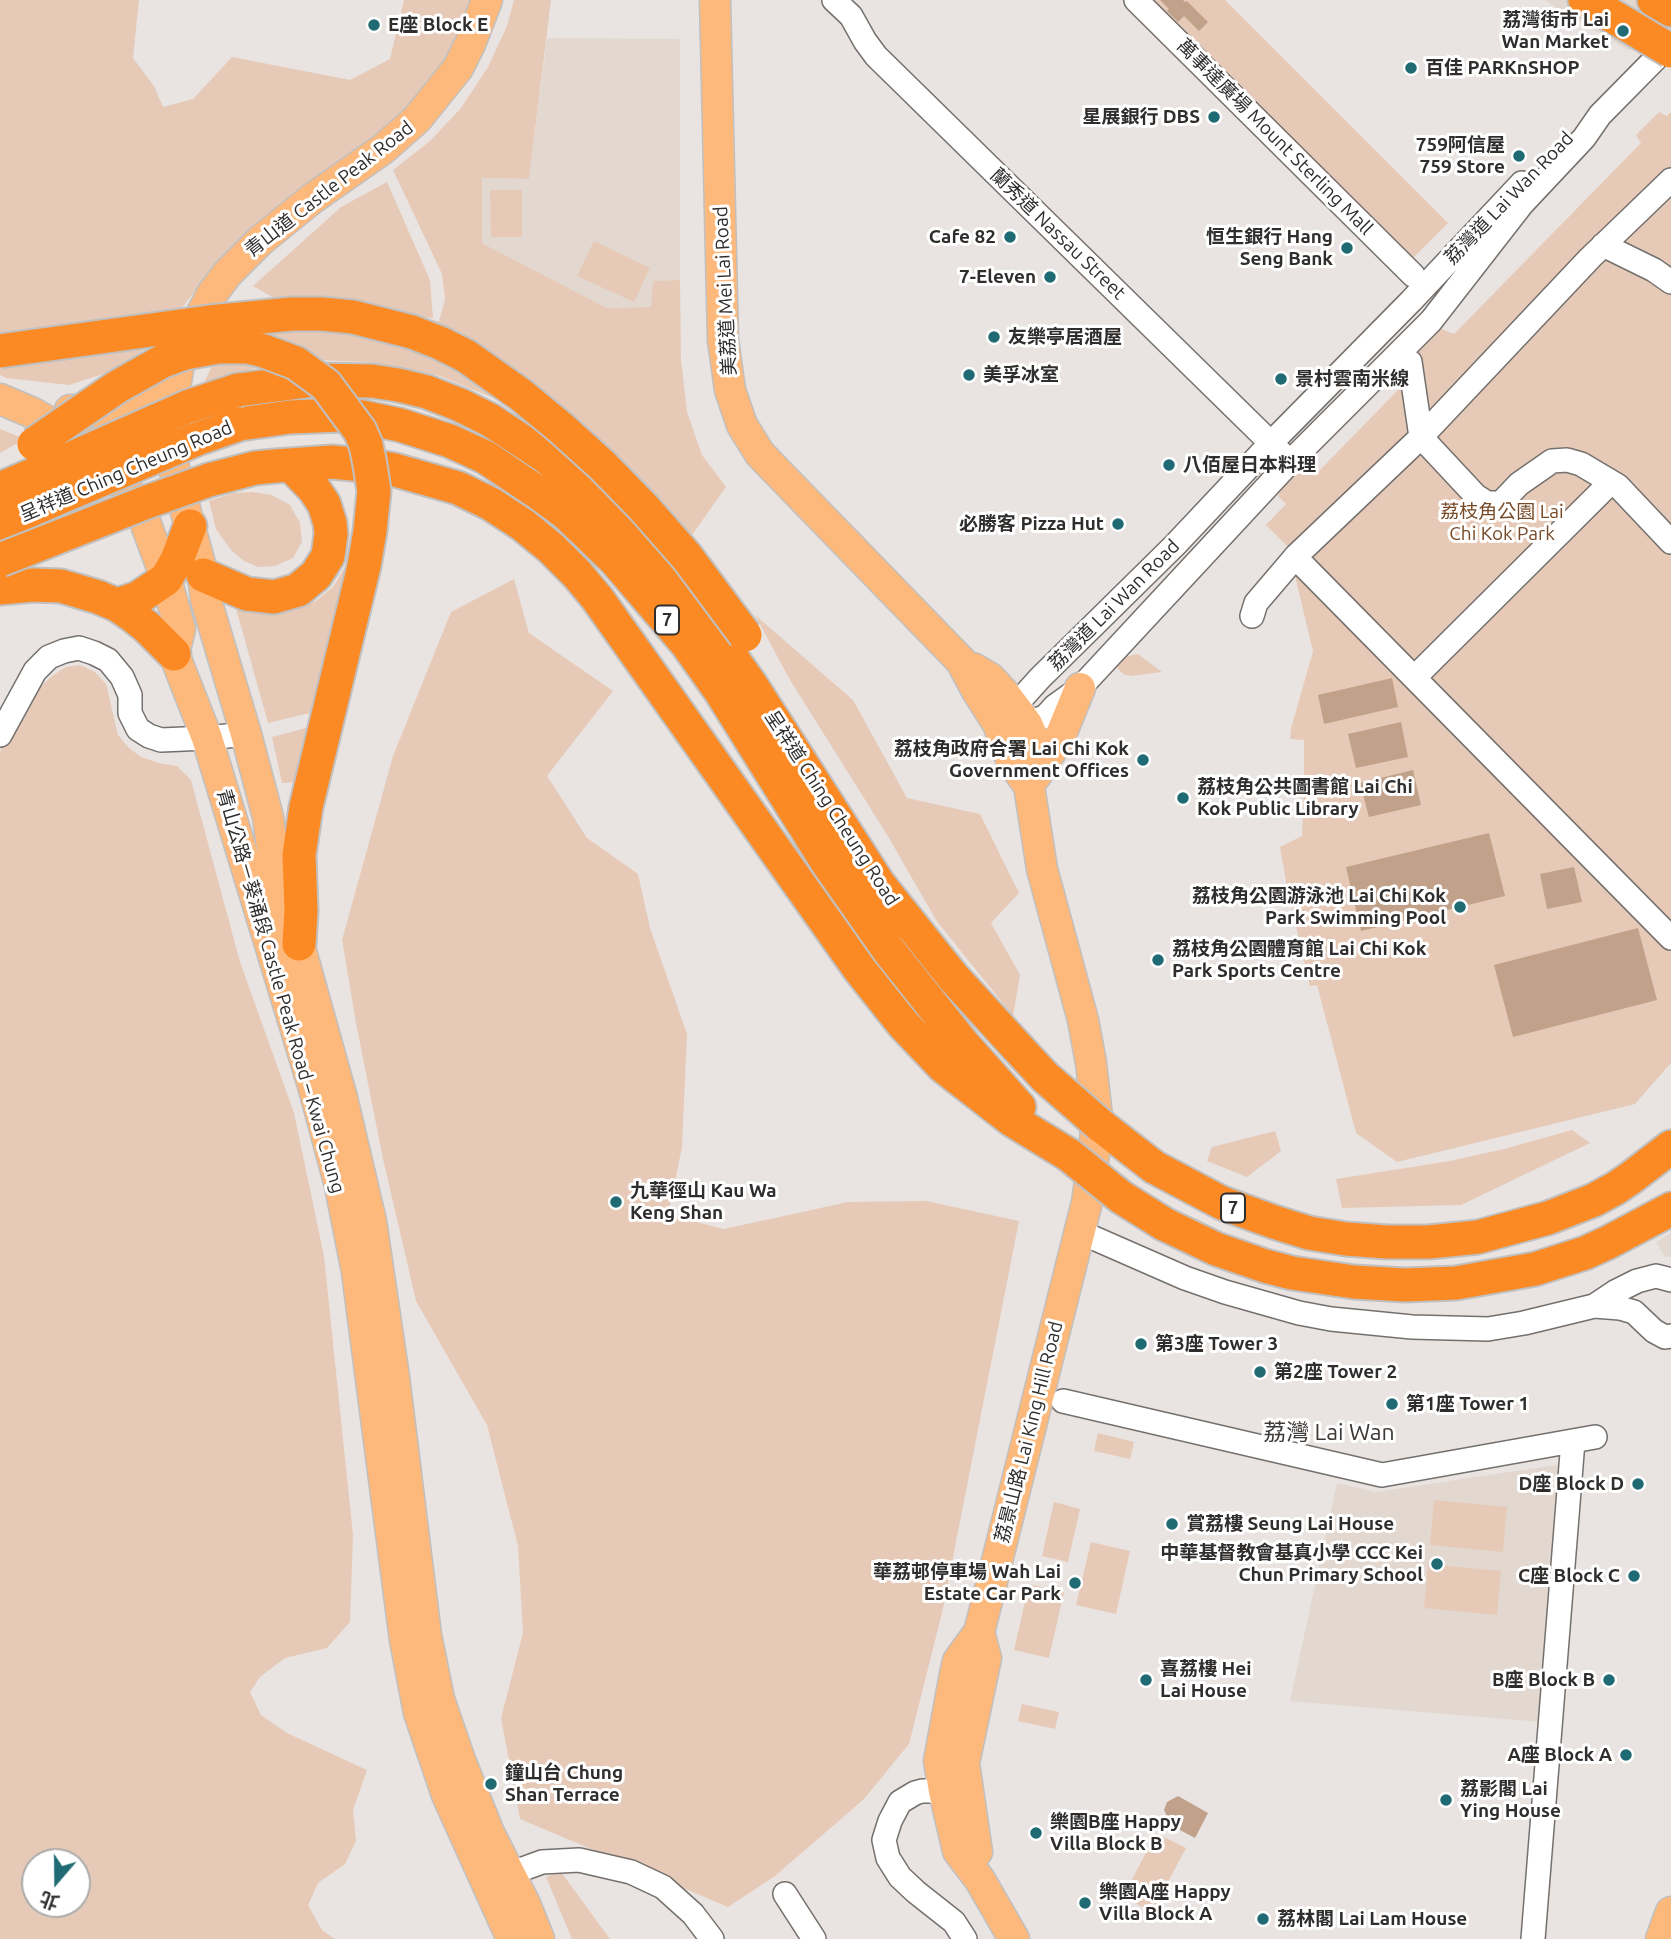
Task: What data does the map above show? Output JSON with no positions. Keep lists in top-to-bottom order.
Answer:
{
  "streets": {
    "highway": ["呈祥道 Ching Cheung Road", "7"],
    "main road": [
      "青山道 Castle Peak Road",
      "美荔道 Mei Lai Road",
      "青山公路－葵涌段 Castle Peak Road – Kwai Chung",
      "荔景山路 Lai King Hill Road"
    ],
    "street": ["萬事達廣場 Mount Sterling Mall", "荔灣道 Lai Wan Road", "蘭秀道 Nassau Street"]
  },
  "crossings": [
    ["青山道 Castle Peak Road", "青山公路－葵涌段 Castle Peak Road – Kwai Chung"],
    ["荔灣道 Lai Wan Road", "蘭秀道 Nassau Street"],
    ["荔灣道 Lai Wan Road", "美荔道 Mei Lai Road"],
    ["呈祥道 Ching Cheung Road", "7"]
  ],
  "districts": ["荔灣 Lai Wan"],
  "parks": ["荔枝角公園 Lai Chi Kok Park"],
  "places": [
    "E座 Block E",
    "荔灣街市 Lai Wan Market",
    "百佳 PARKnSHOP",
    "星展銀行 DBS",
    "759阿信屋 759 Store",
    "Cafe 82",
    "恒生銀行 Hang Seng Bank",
    "7-Eleven",
    "友樂亭居酒屋",
    "美孚冰室",
    "景村雲南米線",
    "八佰屋日本料理",
    "必勝客 Pizza Hut",
    "荔枝角政府合署 Lai Chi Kok Government Offices",
    "荔枝角公共圖書館 Lai Chi Kok Public Library",
    "荔枝角公園游泳池 Lai Chi Kok Park Swimming Pool",
    "荔枝角公園體育館 Lai Chi Kok Park Sports Centre",
    "九華徑山 Kau Wa Keng Shan",
    "第3座 Tower 3",
    "第2座 Tower 2",
    "第1座 Tower 1",
    "D座 Block D",
    "賞荔樓 Seung Lai House",
    "中華基督教會基真小學 CCC Kei Chun Primary School",
    "C座 Block C",
    "華荔邨停車場 Wah Lai Estate Car Park",
    "喜荔樓 Hei Lai House",
    "B座 Block B",
    "A座 Block A",
    "鐘山台 Chung Shan Terrace",
    "荔影閣 Lai Ying House",
    "樂園B座 Happy Villa Block B",
    "樂園A座 Happy Villa Block A",
    "荔林閣 Lai Lam House"
  ],
  "north": "bottom"
}
